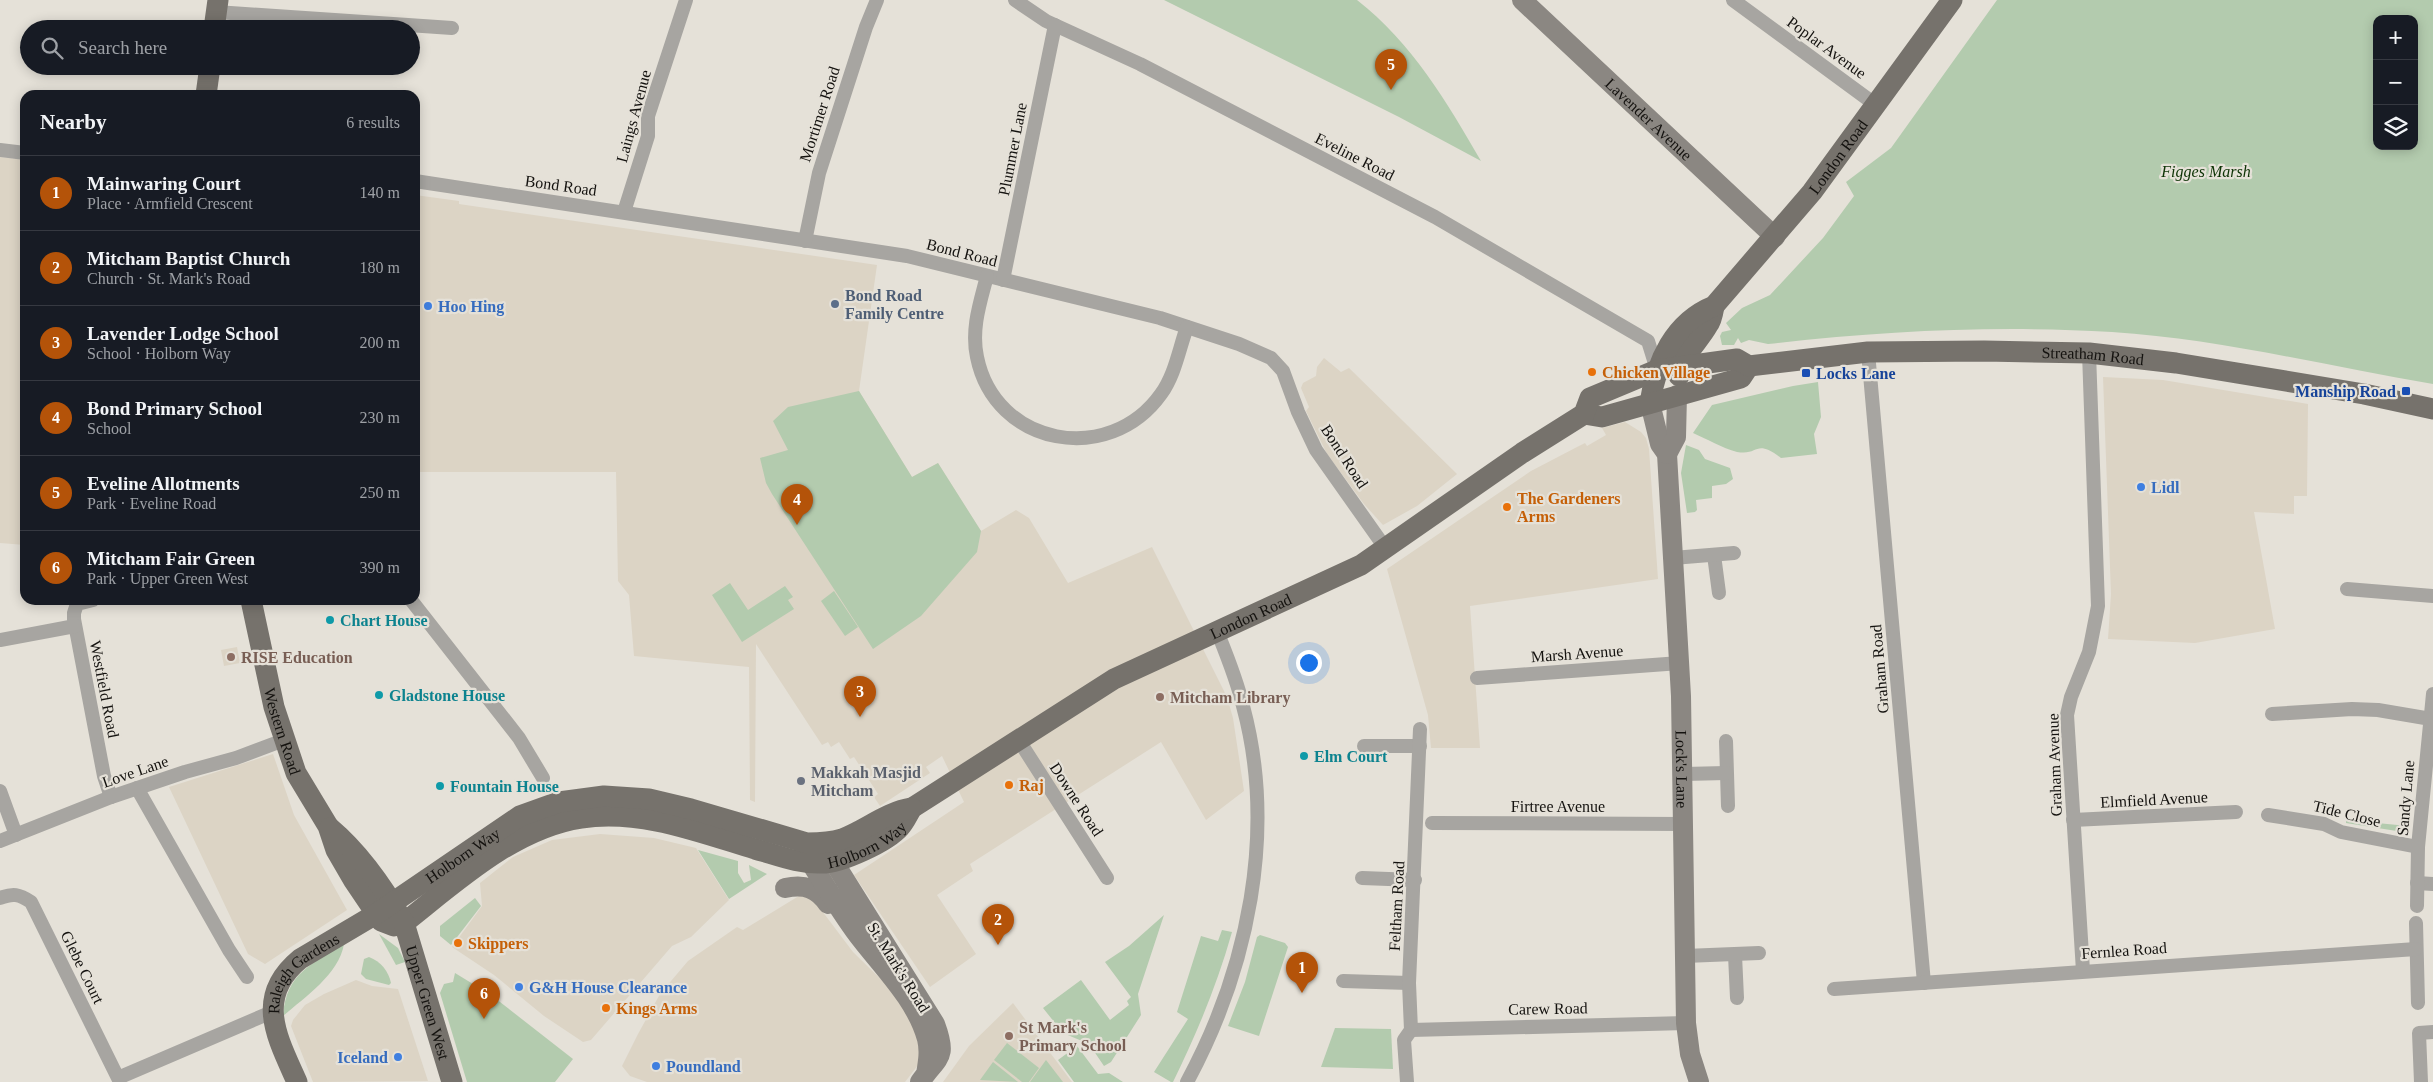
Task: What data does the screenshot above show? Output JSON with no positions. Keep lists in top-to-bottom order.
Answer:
{
  "streets": {
    "main road": [
      "London Road",
      "Streatham Road",
      "Western Road",
      "Holborn Way",
      "Raleigh Gardens",
      "Upper Green West"
    ],
    "street": [
      "Poplar Avenue",
      "Mortimer Road",
      "Laings Avenue",
      "Lavender Avenue",
      "Plummer Lane",
      "Eveline Road",
      "Bond Road",
      "Marsh Avenue",
      "Graham Road",
      "Westfield Road",
      "Graham Avenue",
      "Lock's Lane",
      "Love Lane",
      "Sandy Lane",
      "Downe Road",
      "Elmfield Avenue",
      "Firtree Avenue",
      "Tide Close",
      "Feltham Road",
      "Fernlea Road",
      "Glebe Court",
      "St. Mark's Road",
      "Carew Road"
    ]
  },
  "crossings": [
    ["Poplar Avenue", "London Road"],
    ["Mortimer Road", "Bond Road"],
    ["Laings Avenue", "Bond Road"],
    ["Lavender Avenue", "London Road"],
    ["Plummer Lane", "Eveline Road"],
    ["Plummer Lane", "Bond Road"],
    ["Eveline Road", "London Road"],
    ["Eveline Road", "Streatham Road"],
    ["London Road", "Bond Road"],
    ["London Road", "Streatham Road"],
    ["London Road", "Downe Road"],
    ["London Road", "Holborn Way"],
    ["Streatham Road", "Graham Road"],
    ["Streatham Road", "Graham Avenue"],
    ["Marsh Avenue", "Lock's Lane"],
    ["Graham Road", "Fernlea Road"],
    ["Westfield Road", "Love Lane"],
    ["Western Road", "Love Lane"],
    ["Western Road", "Holborn Way"],
    ["Western Road", "Raleigh Gardens"],
    ["Western Road", "Upper Green West"],
    ["Graham Avenue", "Elmfield Avenue"],
    ["Graham Avenue", "Fernlea Road"],
    ["Lock's Lane", "Firtree Avenue"],
    ["Lock's Lane", "Carew Road"],
    ["Sandy Lane", "Tide Close"],
    ["Holborn Way", "St. Mark's Road"],
    ["Holborn Way", "Raleigh Gardens"],
    ["Holborn Way", "Upper Green West"],
    ["Feltham Road", "Carew Road"],
    ["Glebe Court", "Raleigh Gardens"],
    ["Raleigh Gardens", "Upper Green West"]
  ],
  "parks": ["Figges Marsh"],
  "places": {
    "other": [
      "Bond Road Family Centre",
      "Hoo Hing",
      "Chicken Village",
      "Lidl",
      "The Gardeners Arms",
      "Chart House",
      "RISE Education",
      "Gladstone House",
      "Mitcham Library",
      "Elm Court",
      "Makkah Masjid Mitcham",
      "Raj",
      "Fountain House",
      "Skippers",
      "G&H House Clearance",
      "Kings Arms",
      "St Mark's Primary School",
      "Iceland",
      "Poundland"
    ],
    "transit": ["Locks Lane", "Manship Road"]
  },
  "page": {
    "map_buttons": ["+", "−"],
    "search": "Search here",
    "pins": [
      "5",
      "4",
      "3",
      "2",
      "1",
      "6"
    ],
    "heading": ["Nearby", "6 results"],
    "list": [
      {
        "mark": "1",
        "name": "Mainwaring Court",
        "note": "Place · Armfield Crescent",
        "value": "140 m"
      },
      {
        "mark": "2",
        "name": "Mitcham Baptist Church",
        "note": "Church · St. Mark's Road",
        "value": "180 m"
      },
      {
        "mark": "3",
        "name": "Lavender Lodge School",
        "note": "School · Holborn Way",
        "value": "200 m"
      },
      {
        "mark": "4",
        "name": "Bond Primary School",
        "note": "School",
        "value": "230 m"
      },
      {
        "mark": "5",
        "name": "Eveline Allotments",
        "note": "Park · Eveline Road",
        "value": "250 m"
      },
      {
        "mark": "6",
        "name": "Mitcham Fair Green",
        "note": "Park · Upper Green West",
        "value": "390 m"
      }
    ]
  }
}
